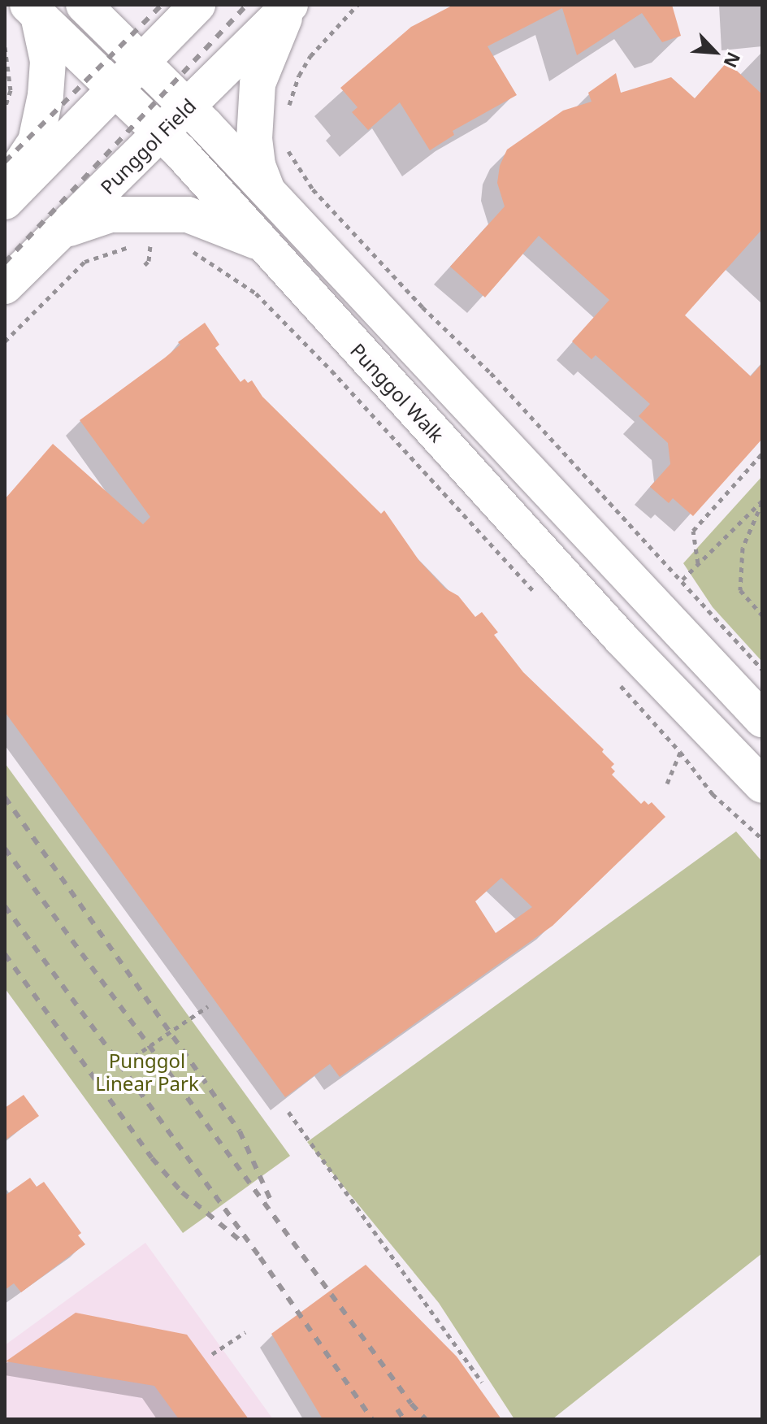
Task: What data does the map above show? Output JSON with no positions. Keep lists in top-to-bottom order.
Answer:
{
  "streets": {
    "street": ["Punggol Field", "Punggol Walk"]
  },
  "crossings": [
    ["Punggol Field", "Punggol Walk"]
  ],
  "parks": ["Punggol Linear Park"],
  "north": "bottom right"
}
